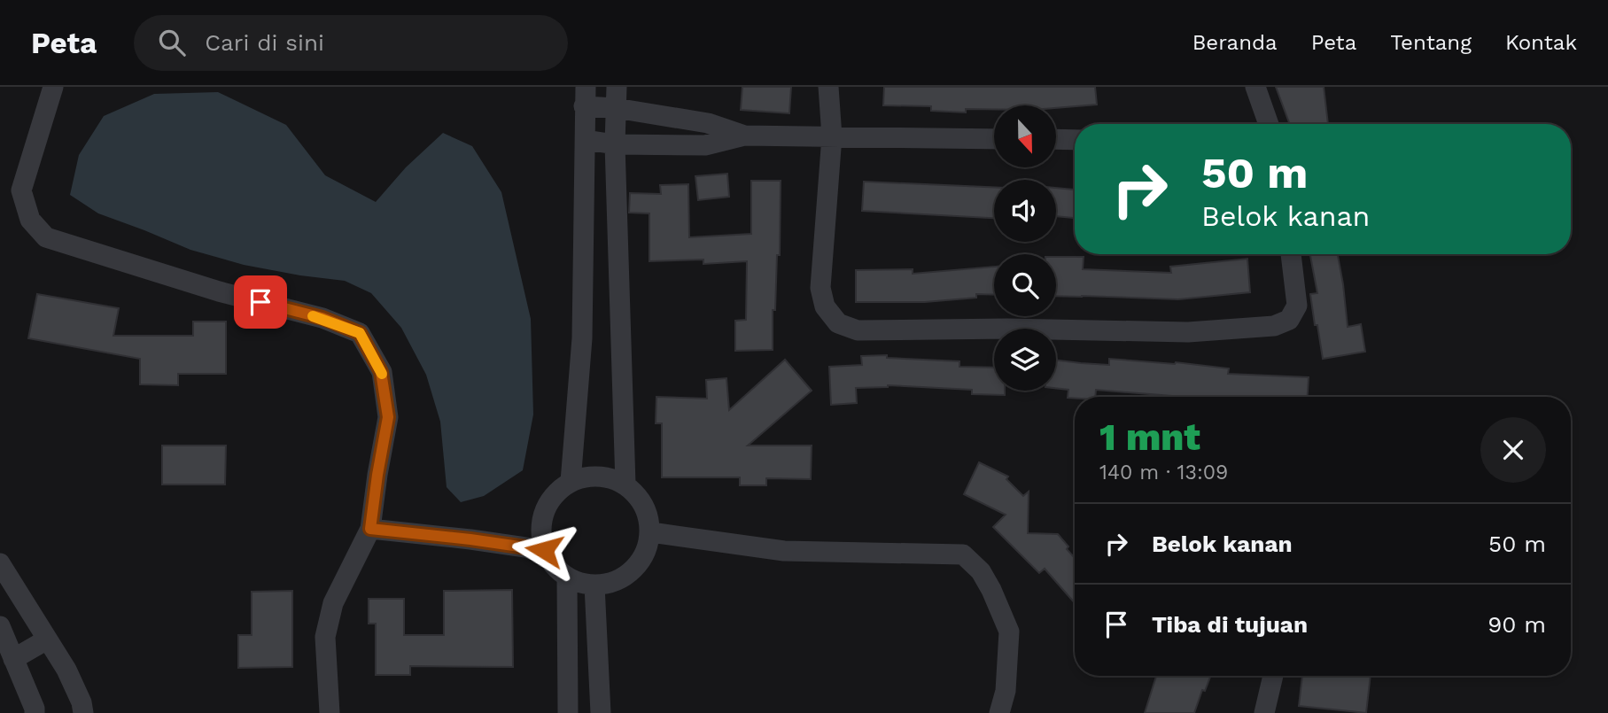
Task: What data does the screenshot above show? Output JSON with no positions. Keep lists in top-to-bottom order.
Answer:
{
  "north": "bottom",
  "page": {
    "header": "Peta",
    "search": "Cari di sini",
    "nav": [
      "Beranda",
      "Peta",
      "Tentang",
      "Kontak"
    ],
    "turn": ["50 m", "Belok kanan"],
    "heading": ["1 mnt", "140 m · 13:09"],
    "list": [
      {
        "name": "Belok kanan",
        "value": "50 m"
      },
      {
        "name": "Tiba di tujuan",
        "value": "90 m"
      }
    ]
  }
}
